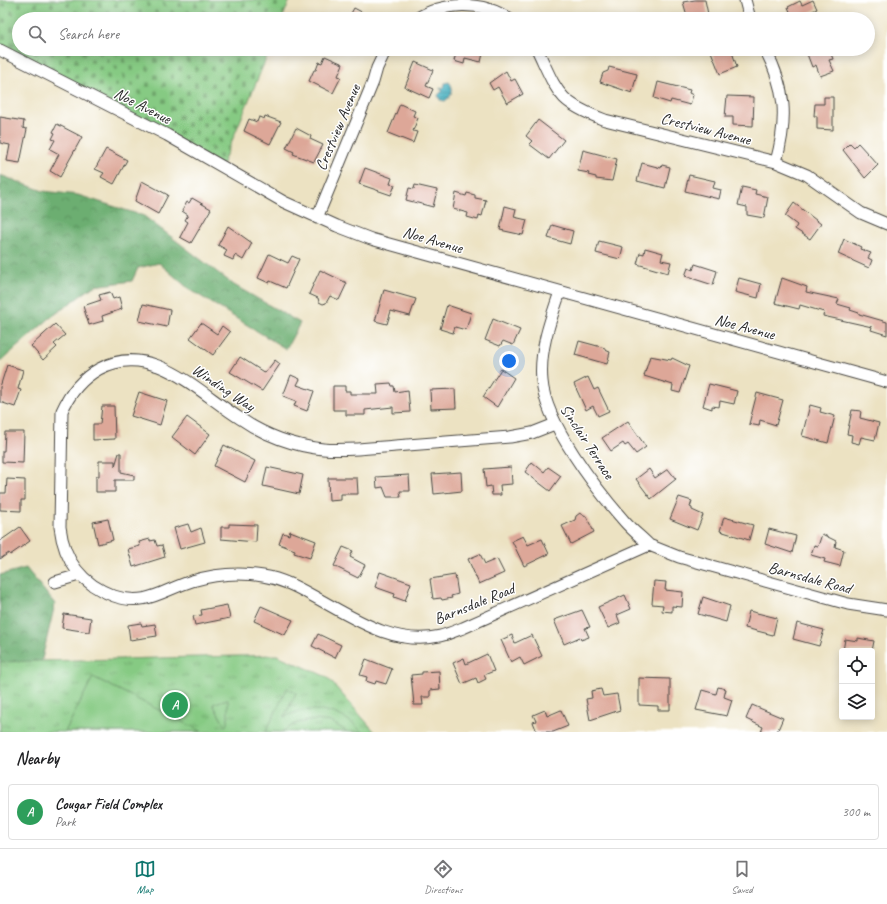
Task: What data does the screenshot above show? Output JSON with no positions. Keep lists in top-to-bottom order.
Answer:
{
  "streets": {
    "street": [
      "Noe Avenue",
      "Crestview Avenue",
      "Winding Way",
      "Sinclair Terrace",
      "Barnsdale Road"
    ]
  },
  "crossings": [
    ["Noe Avenue", "Crestview Avenue"],
    ["Noe Avenue", "Sinclair Terrace"],
    ["Winding Way", "Sinclair Terrace"],
    ["Winding Way", "Barnsdale Road"],
    ["Sinclair Terrace", "Barnsdale Road"]
  ],
  "page": {
    "search": "Search here",
    "pins": "A",
    "heading": "Nearby",
    "list": [
      {
        "mark": "A",
        "name": "Cougar Field Complex",
        "note": "Park",
        "value": "300 m"
      }
    ],
    "nav": ["Map", "Directions", "Saved"]
  }
}
